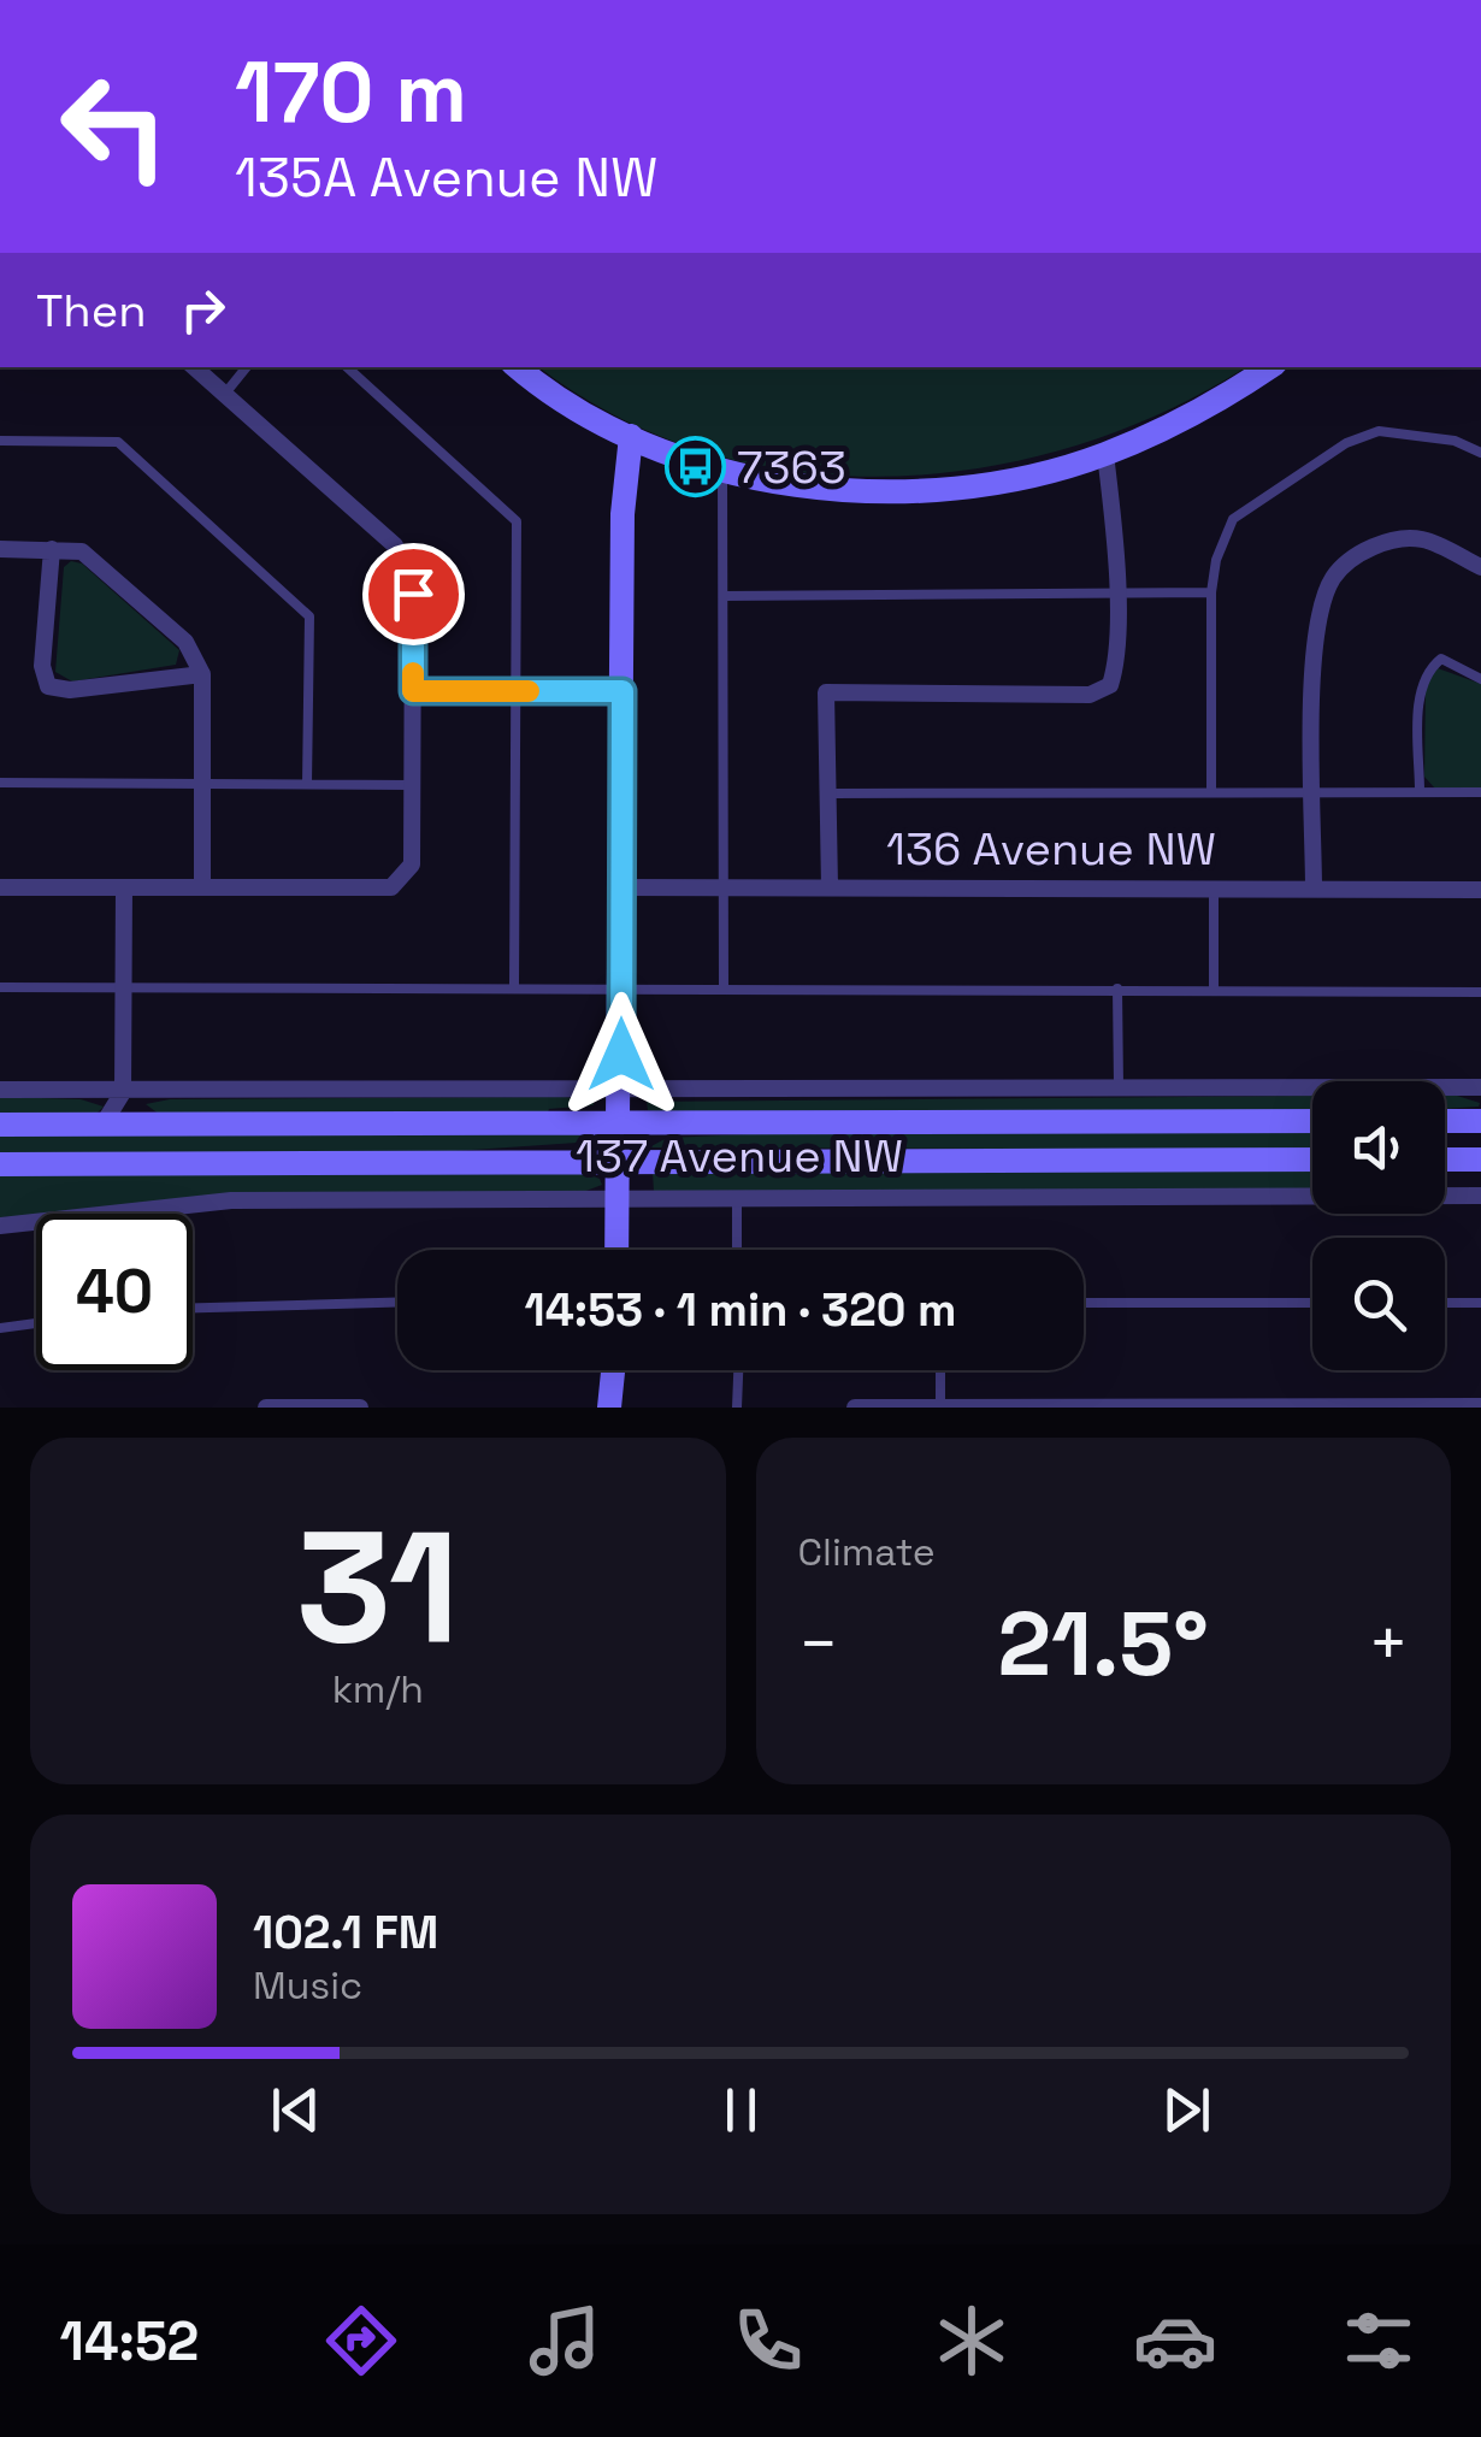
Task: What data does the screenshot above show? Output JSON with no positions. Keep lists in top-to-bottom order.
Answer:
{
  "streets": {
    "main road": ["137 Avenue NW"],
    "street": ["136 Avenue NW"]
  },
  "places": {
    "bus stop": ["7363"]
  },
  "page": {
    "turn": ["170 m", "135A Avenue NW"],
    "then": "Then",
    "limit": "40",
    "trip": "14:53 · 1 min · 320 m",
    "tile": [
      ["31", "km/h"],
      "Climate"
    ],
    "heat": ["−", "21.5°", "+"],
    "song": ["102.1 FM", "Music"],
    "tabs": "14:52"
  }
}
